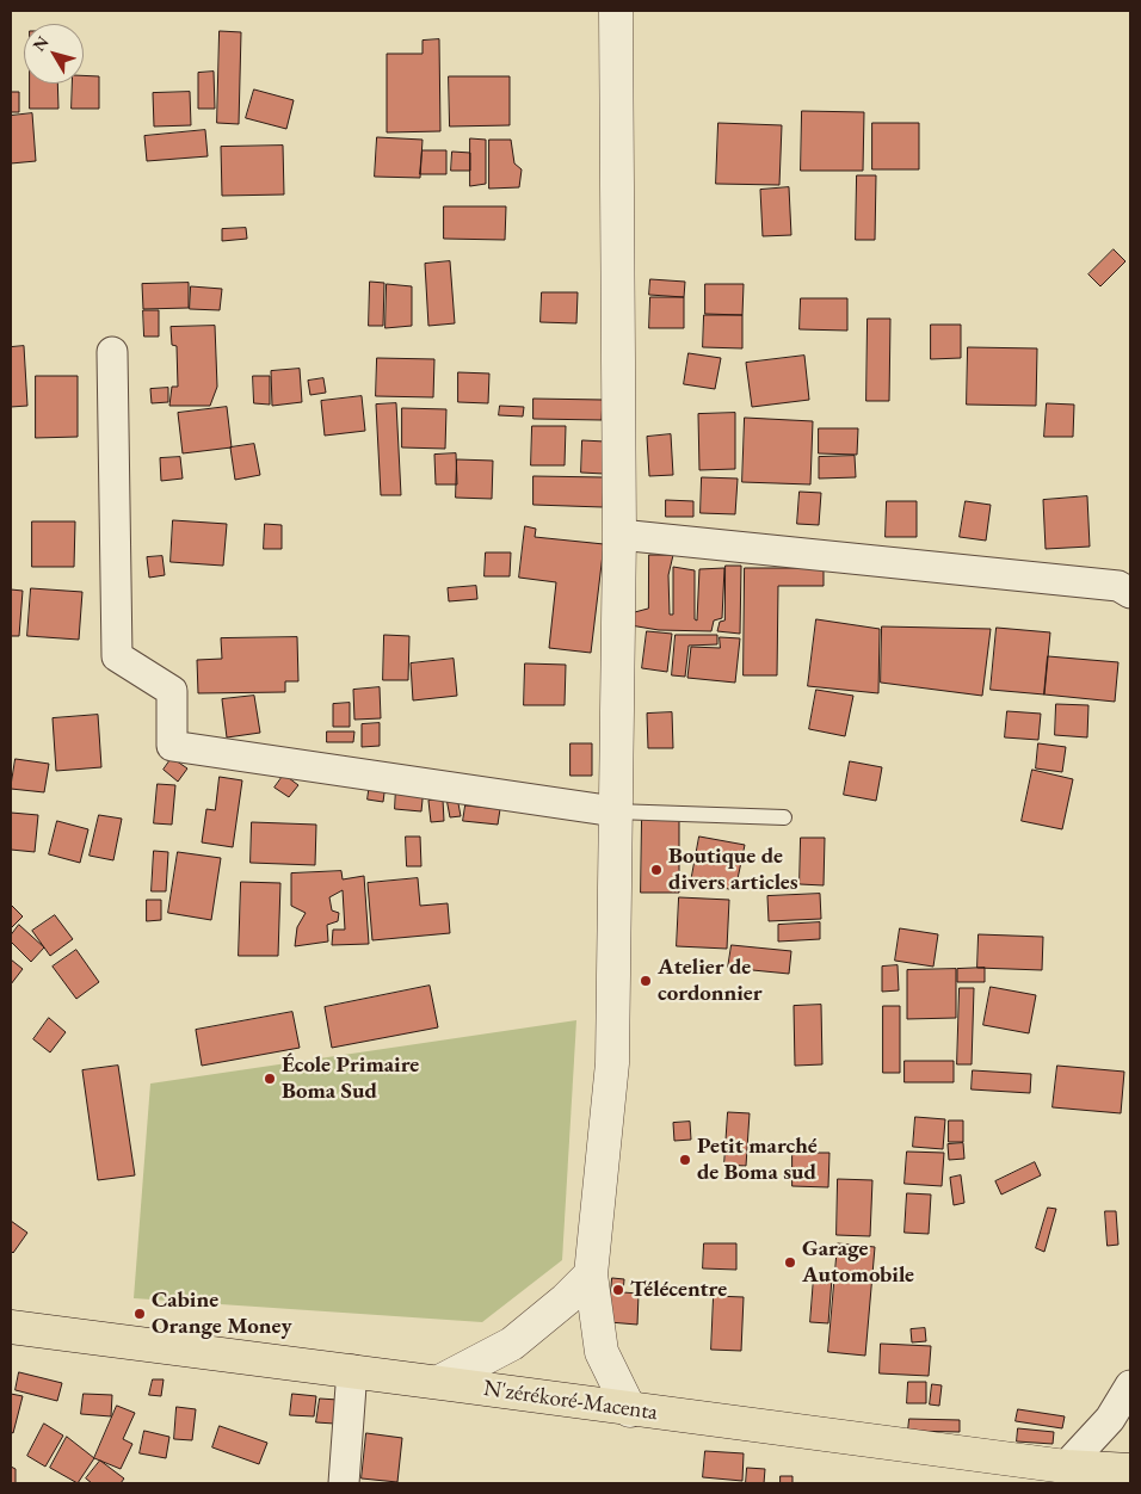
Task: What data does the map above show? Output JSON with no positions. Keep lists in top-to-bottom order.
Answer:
{
  "streets": {
    "highway": ["N'zérékoré-Macenta"]
  },
  "places": [
    "Boutique de divers articles",
    "Atelier de cordonnier",
    "École Primaire Boma Sud",
    "Petit marché de Boma sud",
    "Garage Automobile",
    "Télécentre",
    "Cabine Orange Money"
  ],
  "north": "top left"
}
